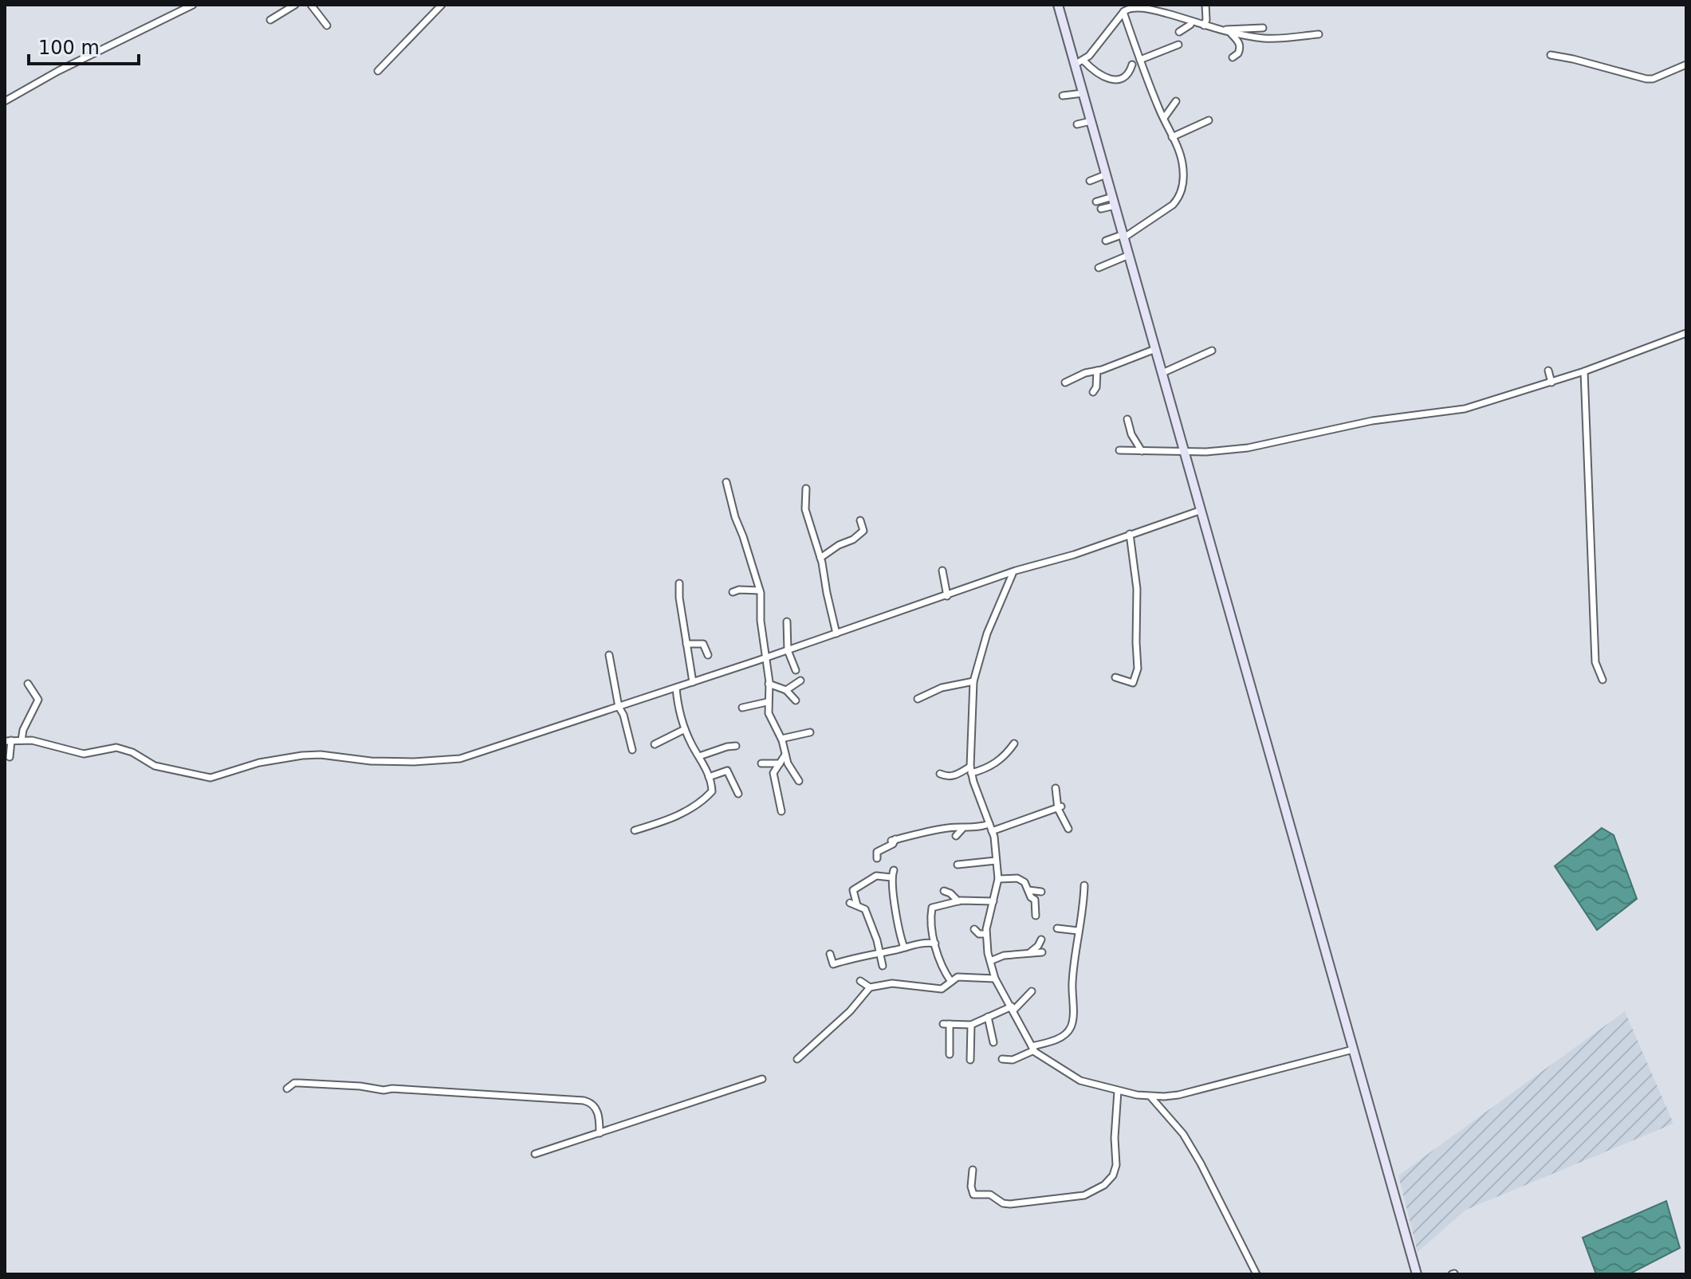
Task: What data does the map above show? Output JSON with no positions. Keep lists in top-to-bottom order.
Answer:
{
  "scale_bar": "100 m"
}
